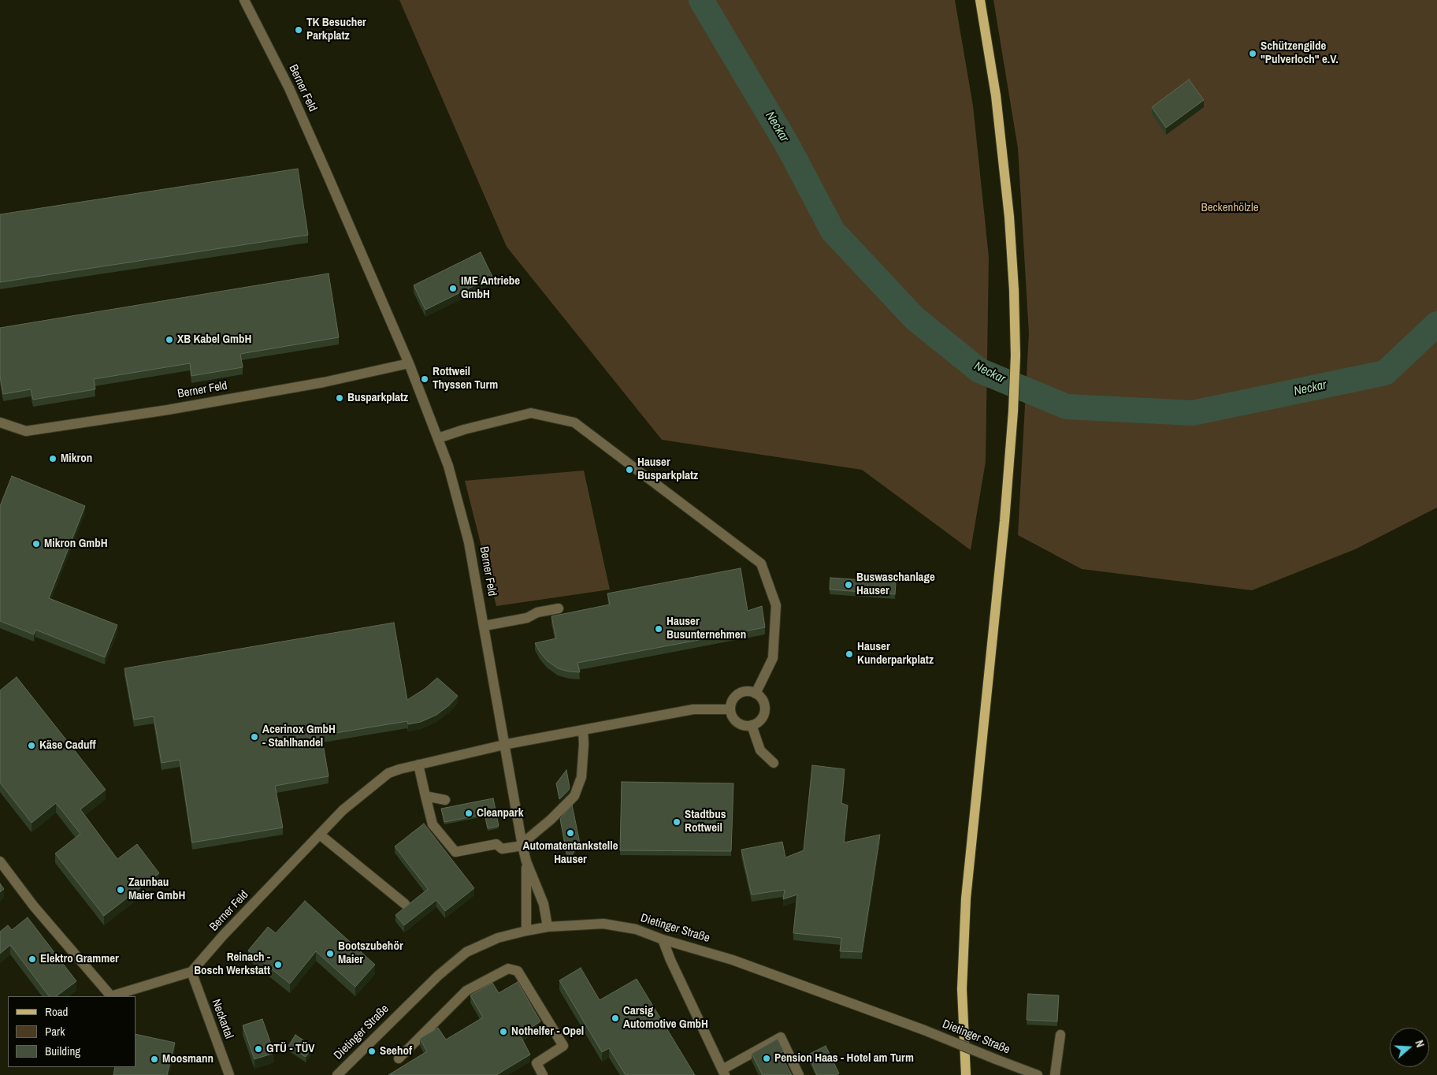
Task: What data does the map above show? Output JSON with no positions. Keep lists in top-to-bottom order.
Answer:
{
  "streets": {
    "street": ["Berner Feld", "Dietinger Straße", "Neckartal"]
  },
  "crossings": [
    ["Berner Feld", "Dietinger Straße"],
    ["Berner Feld", "Neckartal"]
  ],
  "water": ["Neckar"],
  "parks": ["Beckenhölzle"],
  "places": [
    "TK Besucher Parkplatz",
    "Schützengilde \"Pulverloch\" e.V.",
    "IME Antriebe GmbH",
    "XB Kabel GmbH",
    "Rottweil Thyssen Turm",
    "Busparkplatz",
    "Mikron",
    "Hauser Busparkplatz",
    "Mikron GmbH",
    "Buswaschanlage Hauser",
    "Hauser Busunternehmen",
    "Hauser Kunderparkplatz",
    "Acerinox GmbH - Stahlhandel",
    "Käse Caduff",
    "Cleanpark",
    "Stadtbus Rottweil",
    "Automatentankstelle Hauser",
    "Zaunbau Maier GmbH",
    "Bootszubehör Maier",
    "Elektro Grammer",
    "Reinach - Bosch Werkstatt",
    "Carsig Automotive GmbH",
    "Nothelfer - Opel",
    "GTÜ - TÜV",
    "Seehof",
    "Pension Haas - Hotel am Turm",
    "Moosmann"
  ],
  "legend": ["Road", "Park", "Building"],
  "north": "right"
}
